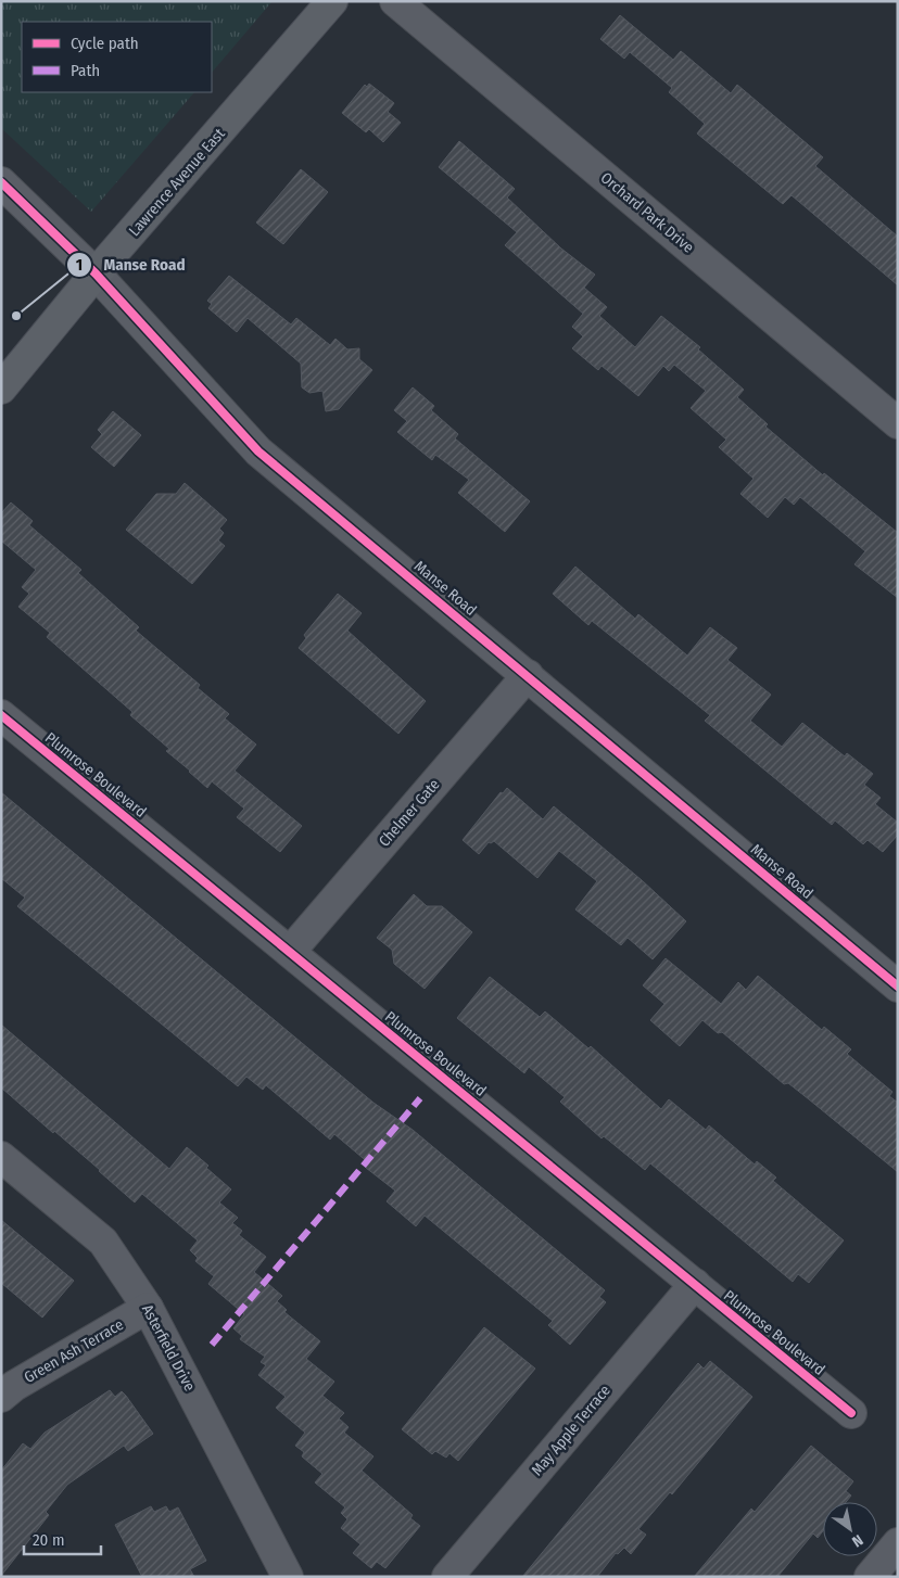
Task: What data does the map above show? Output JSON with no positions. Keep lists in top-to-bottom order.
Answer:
{
  "streets": {
    "main road": ["Lawrence Avenue East"],
    "street": [
      "Orchard Park Drive",
      "Manse Road",
      "Plumrose Boulevard",
      "Chelmer Gate",
      "Asterfield Drive",
      "Green Ash Terrace",
      "May Apple Terrace"
    ]
  },
  "crossings": [
    ["Lawrence Avenue East", "Manse Road"],
    ["Manse Road", "Chelmer Gate"],
    ["Plumrose Boulevard", "Chelmer Gate"],
    ["Plumrose Boulevard", "May Apple Terrace"],
    ["Asterfield Drive", "Green Ash Terrace"]
  ],
  "places": ["Manse Road"],
  "legend": ["Cycle path", "Path"],
  "scale_bar": "20 m",
  "north": "bottom right"
}
